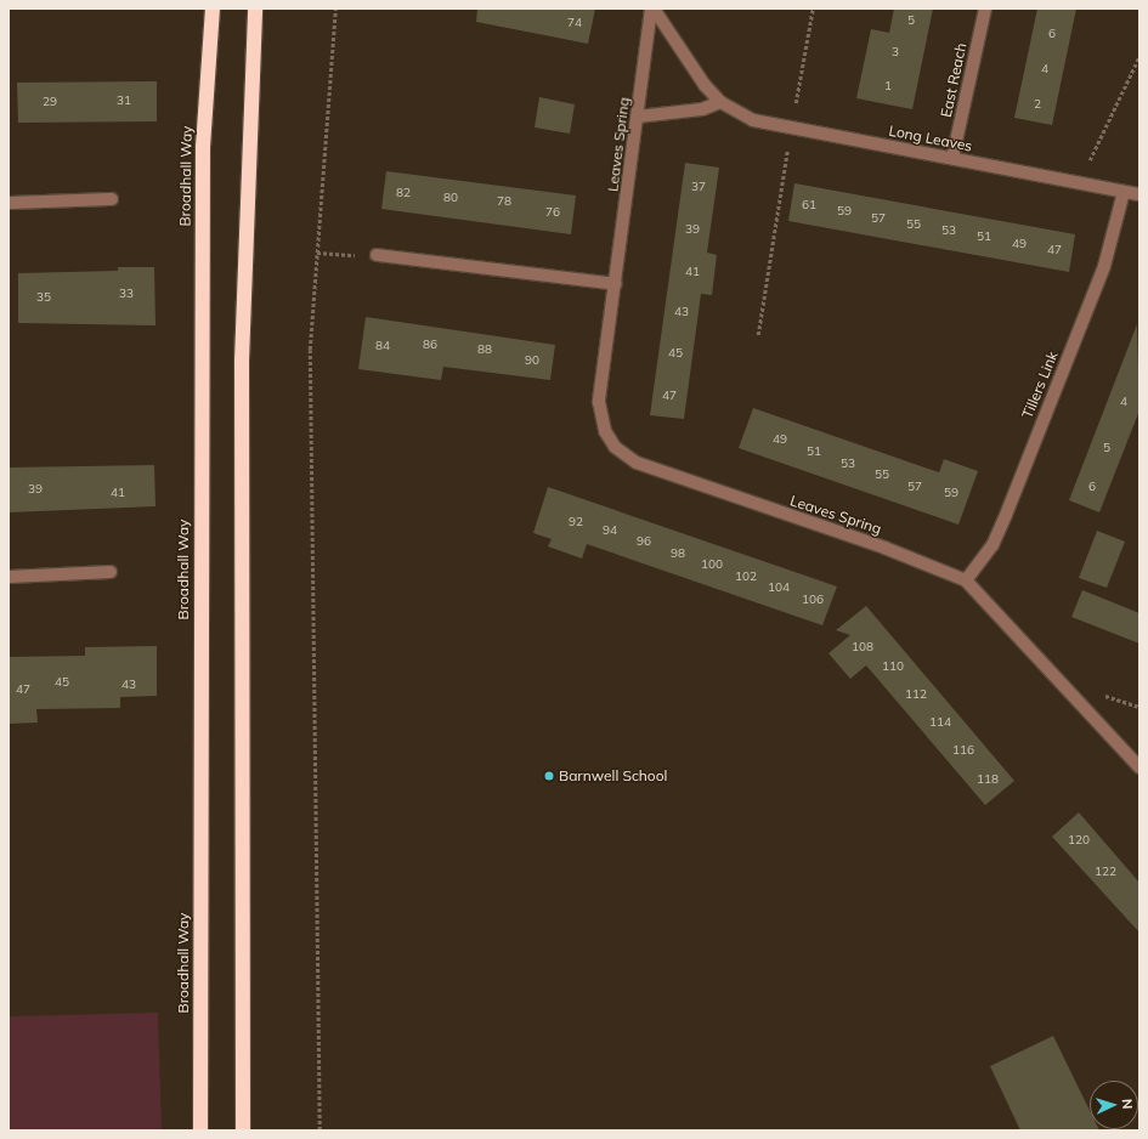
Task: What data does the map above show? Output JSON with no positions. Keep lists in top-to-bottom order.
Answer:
{
  "streets": {
    "highway": ["Broadhall Way"],
    "street": [
      "East Reach",
      "Long Leaves",
      "Leaves Spring",
      "Tillers Link"
    ]
  },
  "crossings": [
    ["East Reach", "Long Leaves"],
    ["Long Leaves", "Leaves Spring"],
    ["Long Leaves", "Tillers Link"],
    ["Leaves Spring", "Tillers Link"]
  ],
  "places": ["Barnwell School"],
  "house_numbers": [
    "5",
    "74",
    "6",
    "3",
    "4",
    "1",
    "31",
    "29",
    "2",
    "37",
    "82",
    "80",
    "78",
    "61",
    "59",
    "76",
    "57",
    "55",
    "39",
    "53",
    "51",
    "49",
    "47",
    "41",
    "33",
    "35",
    "43",
    "86",
    "84",
    "88",
    "45",
    "90",
    "47",
    "4",
    "49",
    "5",
    "51",
    "53",
    "55",
    "57",
    "6",
    "39",
    "41",
    "59",
    "92",
    "94",
    "96",
    "98",
    "100",
    "102",
    "104",
    "106",
    "108",
    "110",
    "45",
    "43",
    "47",
    "112",
    "114",
    "116",
    "118",
    "120",
    "122"
  ],
  "north": "right"
}
